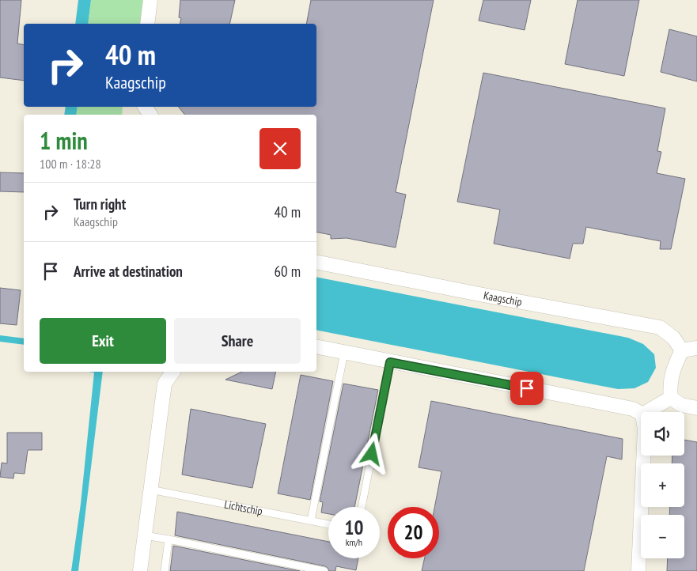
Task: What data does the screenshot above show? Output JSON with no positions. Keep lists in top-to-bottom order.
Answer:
{
  "streets": {
    "street": ["Kaagschip"],
    "lane": ["Lichtschip"]
  },
  "page": {
    "turn": ["40 m", "Kaagschip"],
    "heading": ["1 min", "100 m · 18:28"],
    "list": [
      {
        "name": "Turn right",
        "note": "Kaagschip",
        "value": "40 m"
      },
      {
        "name": "Arrive at destination",
        "value": "60 m"
      }
    ],
    "buttons": ["Exit", "Share"],
    "map_buttons": ["+", "−"],
    "speed": "10 km/h",
    "limit": "20"
  }
}
